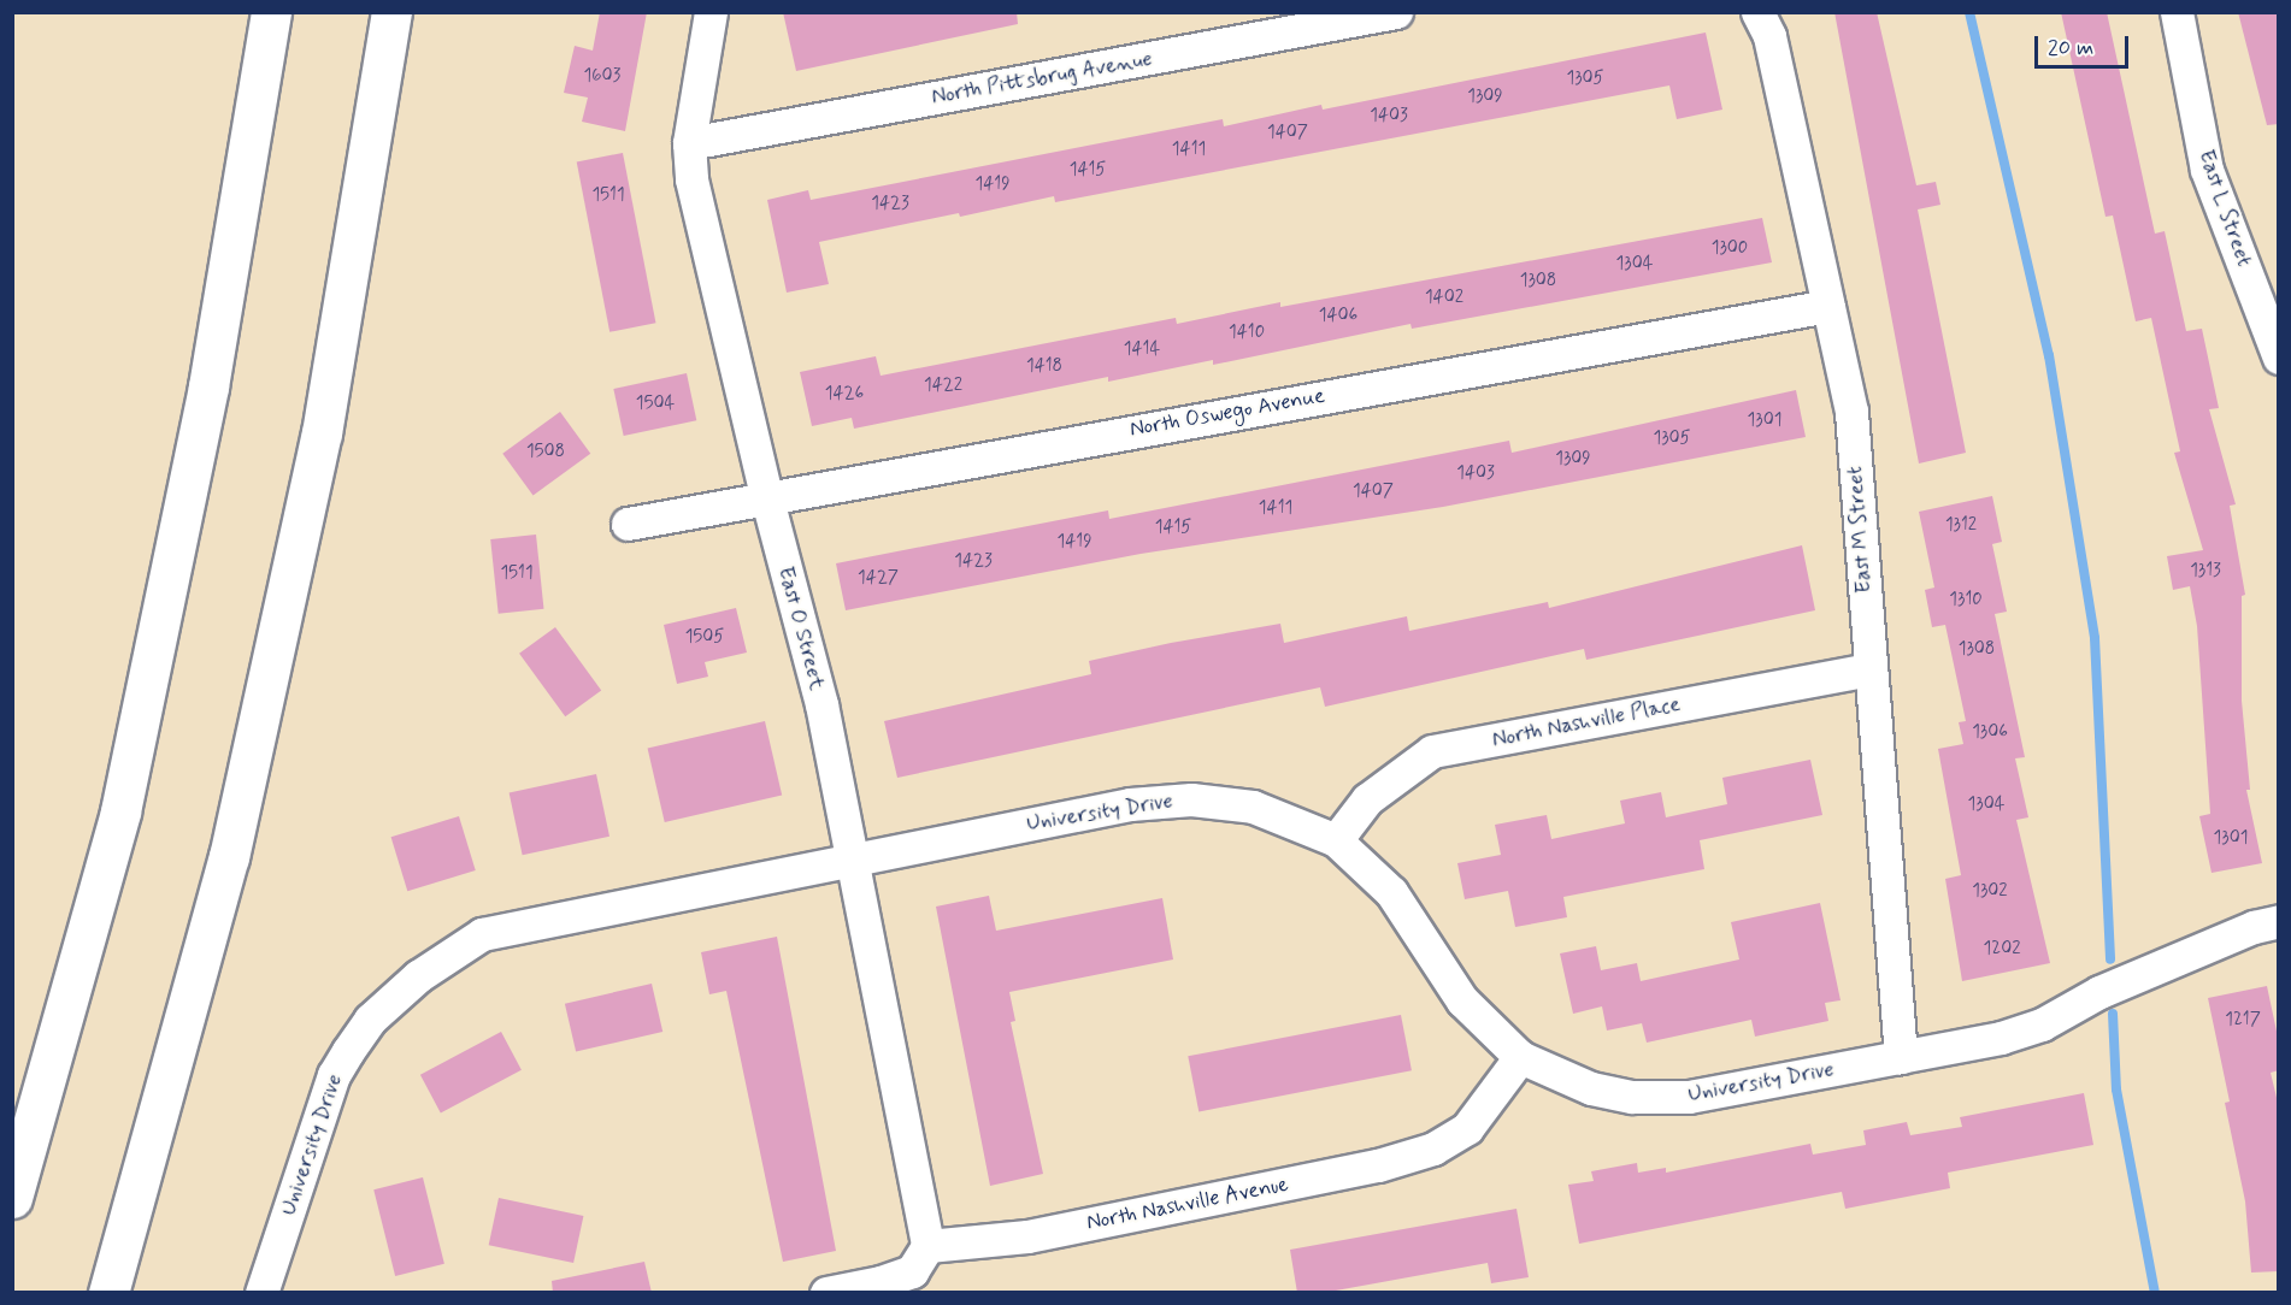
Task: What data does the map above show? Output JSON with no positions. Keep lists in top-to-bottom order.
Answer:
{
  "streets": {
    "street": [
      "North Pittsbrug Avenue",
      "East L Street",
      "North Oswego Avenue",
      "East M Street",
      "East O Street",
      "North Nashville Place",
      "University Drive",
      "North Nashville Avenue"
    ]
  },
  "crossings": [
    ["North Pittsbrug Avenue", "East O Street"],
    ["North Oswego Avenue", "East M Street"],
    ["North Oswego Avenue", "East O Street"],
    ["East M Street", "North Nashville Place"],
    ["East M Street", "University Drive"],
    ["East O Street", "University Drive"],
    ["East O Street", "North Nashville Avenue"],
    ["North Nashville Place", "University Drive"],
    ["University Drive", "North Nashville Avenue"]
  ],
  "house_numbers": [
    "1603",
    "1305",
    "1309",
    "1403",
    "1407",
    "1411",
    "1415",
    "1419",
    "1511",
    "1423",
    "1300",
    "1304",
    "1308",
    "1402",
    "1406",
    "1410",
    "1414",
    "1418",
    "1422",
    "1426",
    "1504",
    "1301",
    "1305",
    "1508",
    "1309",
    "1403",
    "1407",
    "1411",
    "1312",
    "1415",
    "1419",
    "1423",
    "1313",
    "1511",
    "1427",
    "1310",
    "1505",
    "1308",
    "1306",
    "1304",
    "1301",
    "1302",
    "1202",
    "1217"
  ],
  "scale_bar": "20 m"
}
